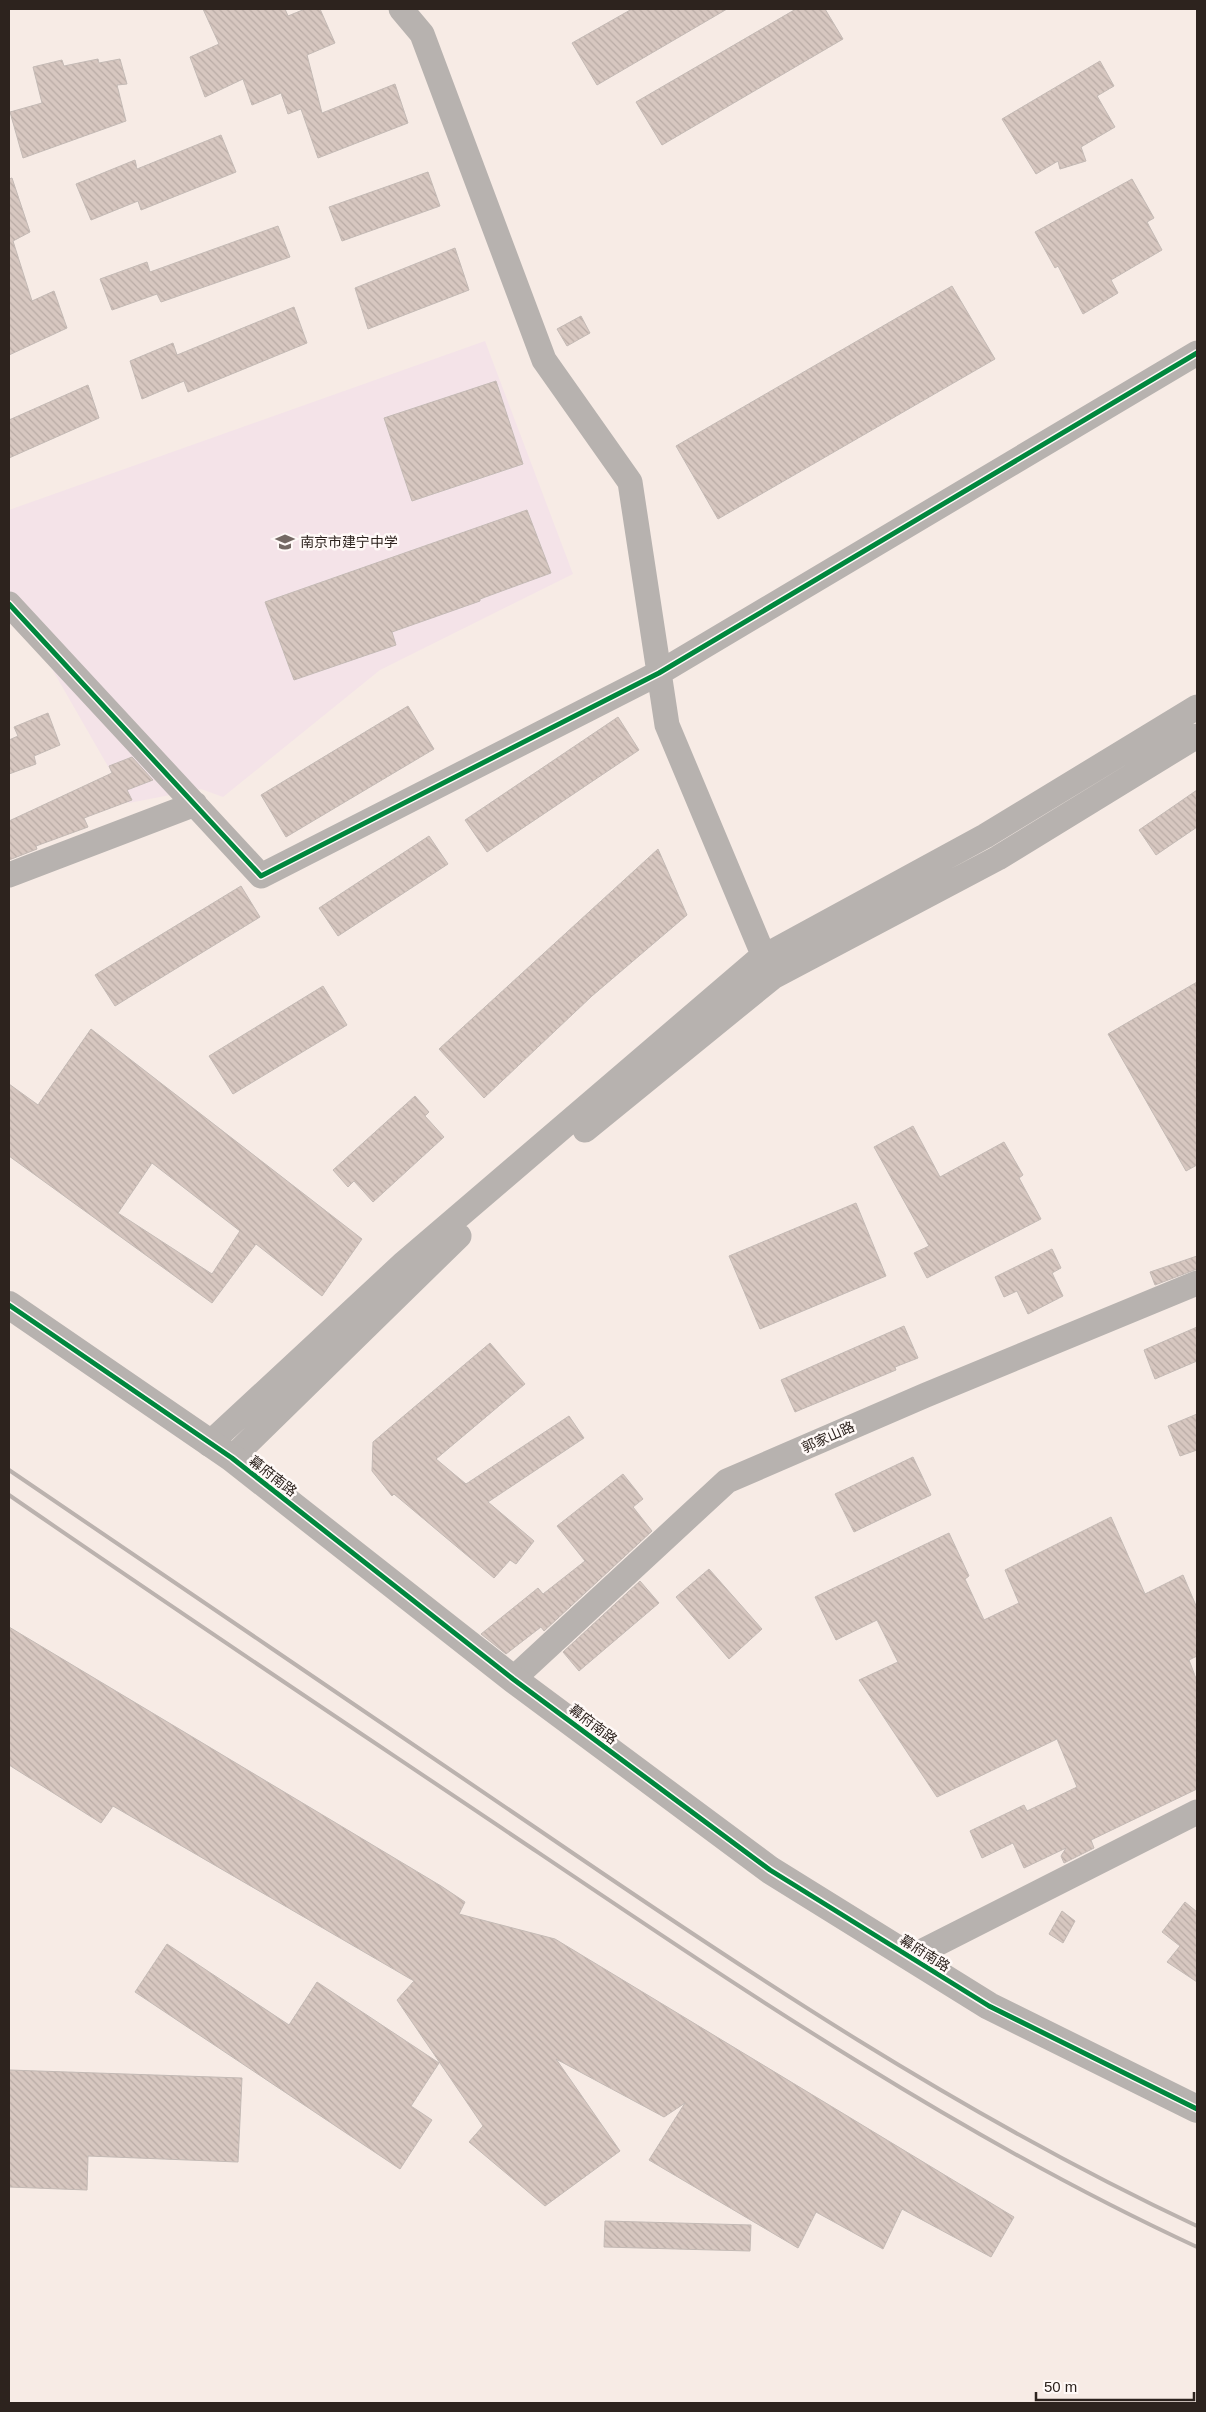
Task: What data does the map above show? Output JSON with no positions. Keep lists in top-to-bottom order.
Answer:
{
  "streets": {
    "street": ["郭家山路", "幕府南路"]
  },
  "crossings": [
    ["郭家山路", "幕府南路"]
  ],
  "places": {
    "school or university": ["南京市建宁中学"]
  },
  "scale_bar": "50 m"
}
